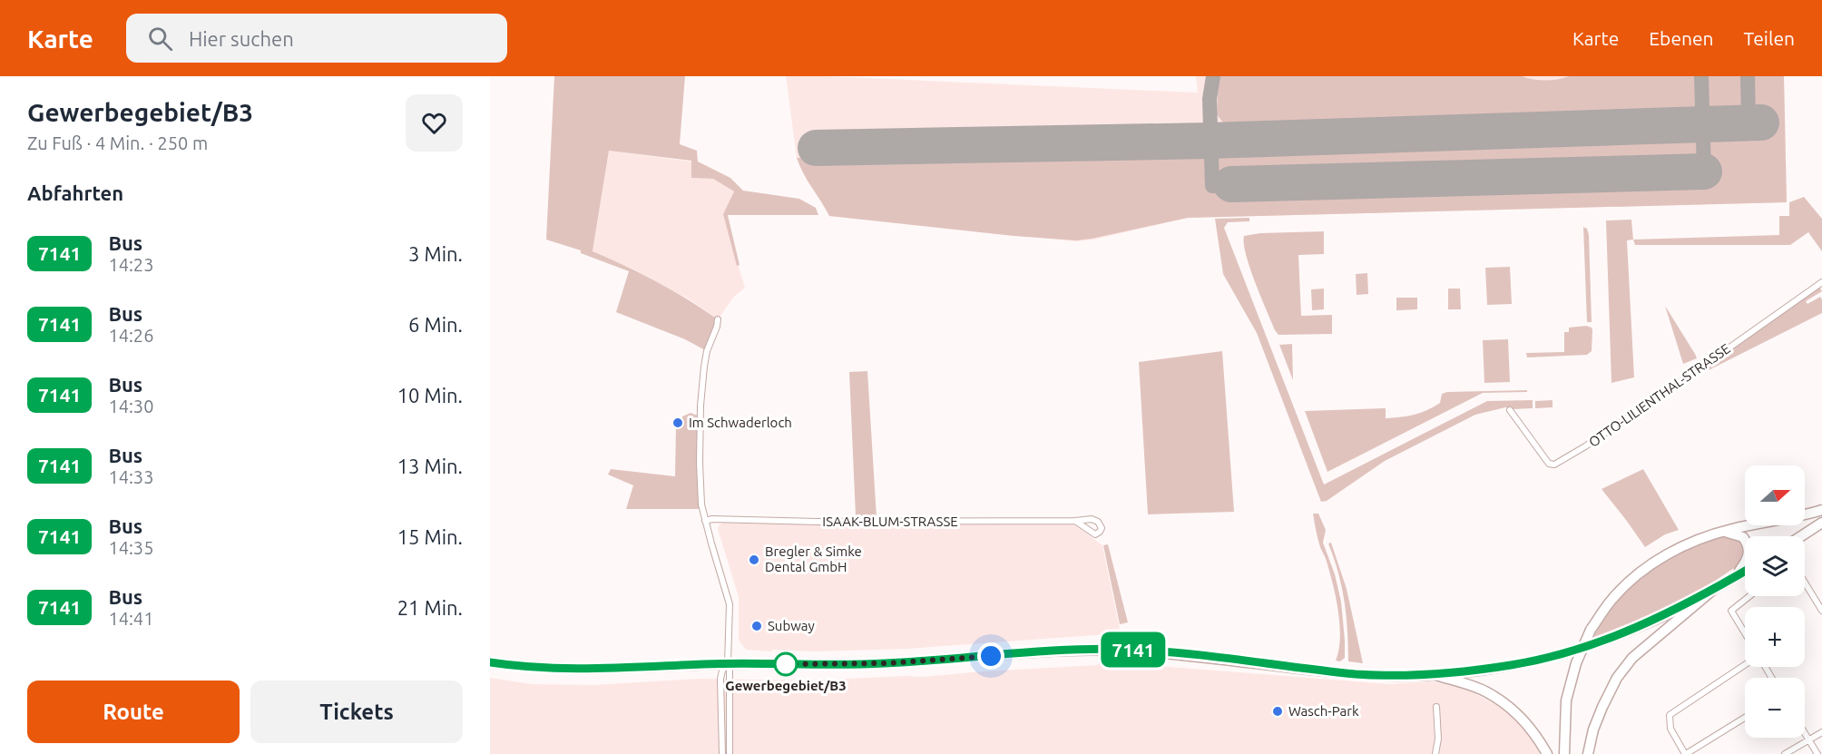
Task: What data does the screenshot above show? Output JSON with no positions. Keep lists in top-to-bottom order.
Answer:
{
  "streets": {
    "street": ["OTTO-LILIENTHAL-STRASSE", "ISAAK-BLUM-STRASSE"]
  },
  "places": [
    "Im Schwaderloch",
    "Bregler & Simke Dental GmbH",
    "Subway",
    "Gewerbegebiet/B3",
    "Wasch-Park"
  ],
  "lines": ["bus line 7141"],
  "north": "right",
  "page": {
    "header": "Karte",
    "search": "Hier suchen",
    "nav": ["Karte", "Ebenen", "Teilen"],
    "heading": [
      ["Gewerbegebiet/B3", "Zu Fuß · 4 Min. · 250 m"],
      "Abfahrten"
    ],
    "on_map": "7141",
    "list": [
      {
        "mark": "7141",
        "name": "Bus",
        "note": "14:23",
        "value": "3 Min."
      },
      {
        "mark": "7141",
        "name": "Bus",
        "note": "14:26",
        "value": "6 Min."
      },
      {
        "mark": "7141",
        "name": "Bus",
        "note": "14:30",
        "value": "10 Min."
      },
      {
        "mark": "7141",
        "name": "Bus",
        "note": "14:33",
        "value": "13 Min."
      },
      {
        "mark": "7141",
        "name": "Bus",
        "note": "14:35",
        "value": "15 Min."
      },
      {
        "mark": "7141",
        "name": "Bus",
        "note": "14:41",
        "value": "21 Min."
      }
    ],
    "map_buttons": ["+", "−"],
    "buttons": ["Route", "Tickets"]
  }
}
